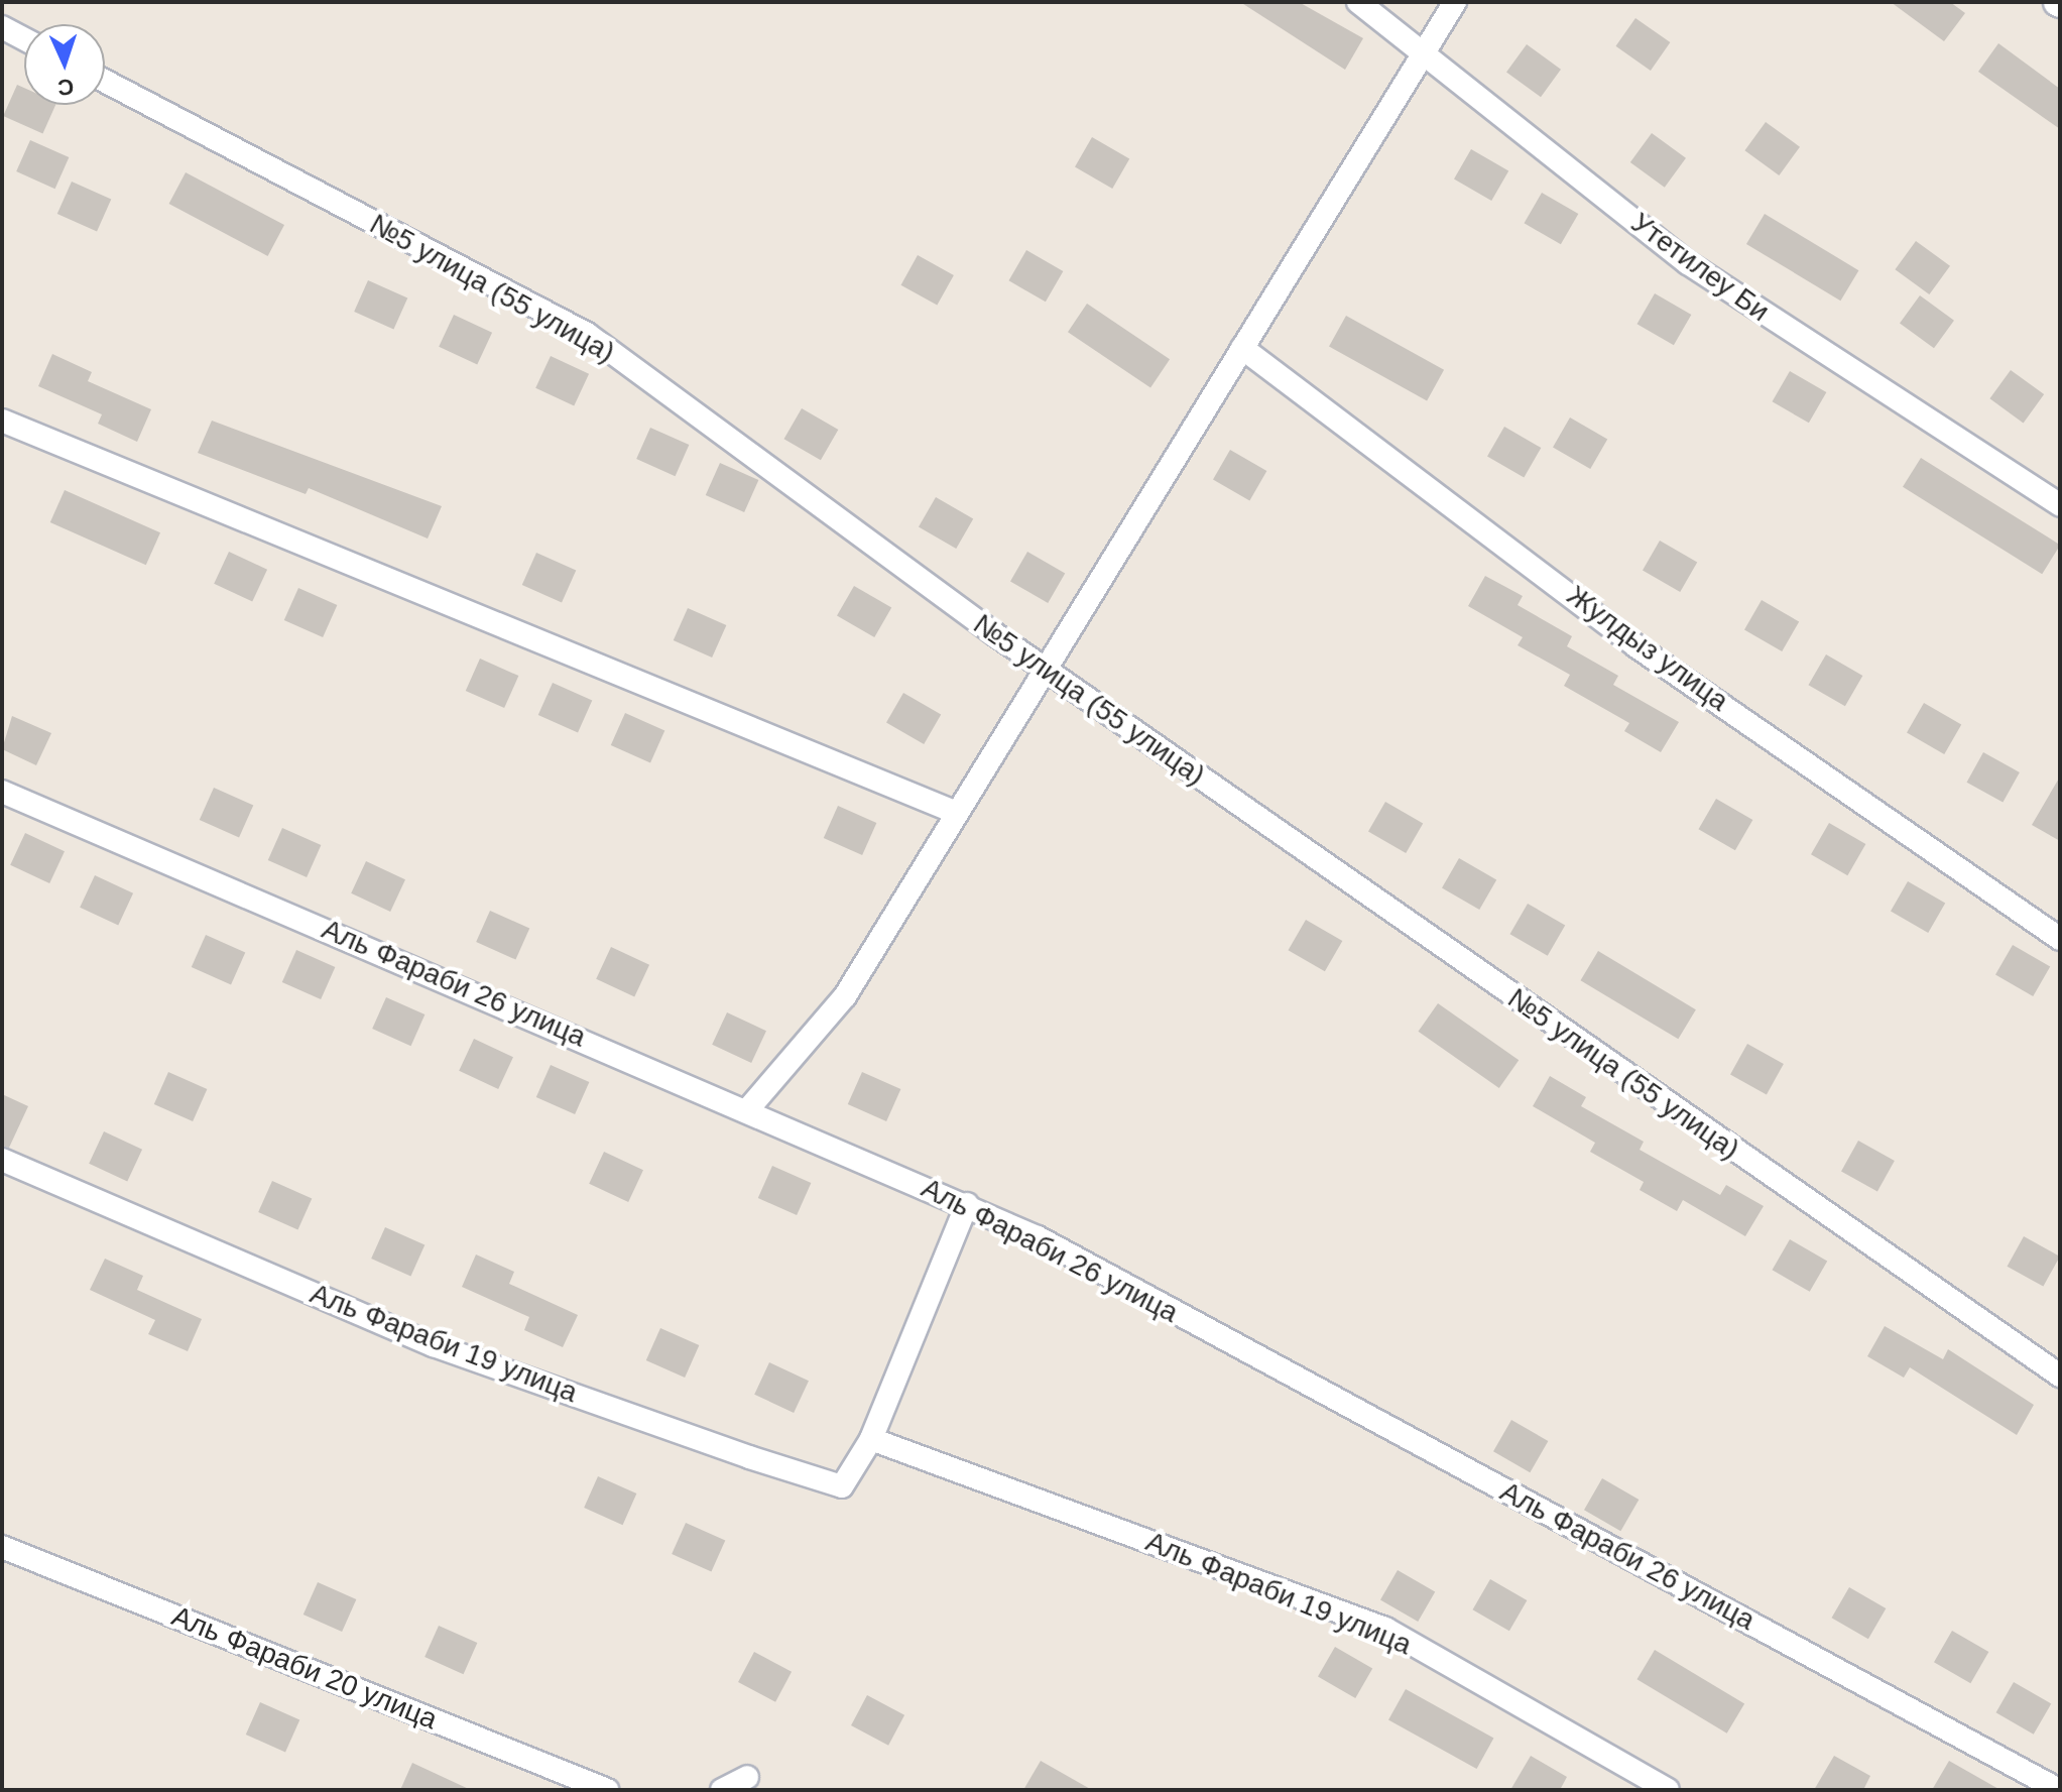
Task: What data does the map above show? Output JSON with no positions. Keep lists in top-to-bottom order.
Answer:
{
  "streets": {
    "street": [
      "Утетилеу Би",
      "№5 улица (55 улица)",
      "Жулдыз улица",
      "Аль Фараби 26 улица",
      "Аль Фараби 19 улица",
      "Аль Фараби 20 улица"
    ]
  },
  "crossings": [
    ["Аль Фараби 26 улица", "Аль Фараби 19 улица"]
  ],
  "north": "bottom"
}
